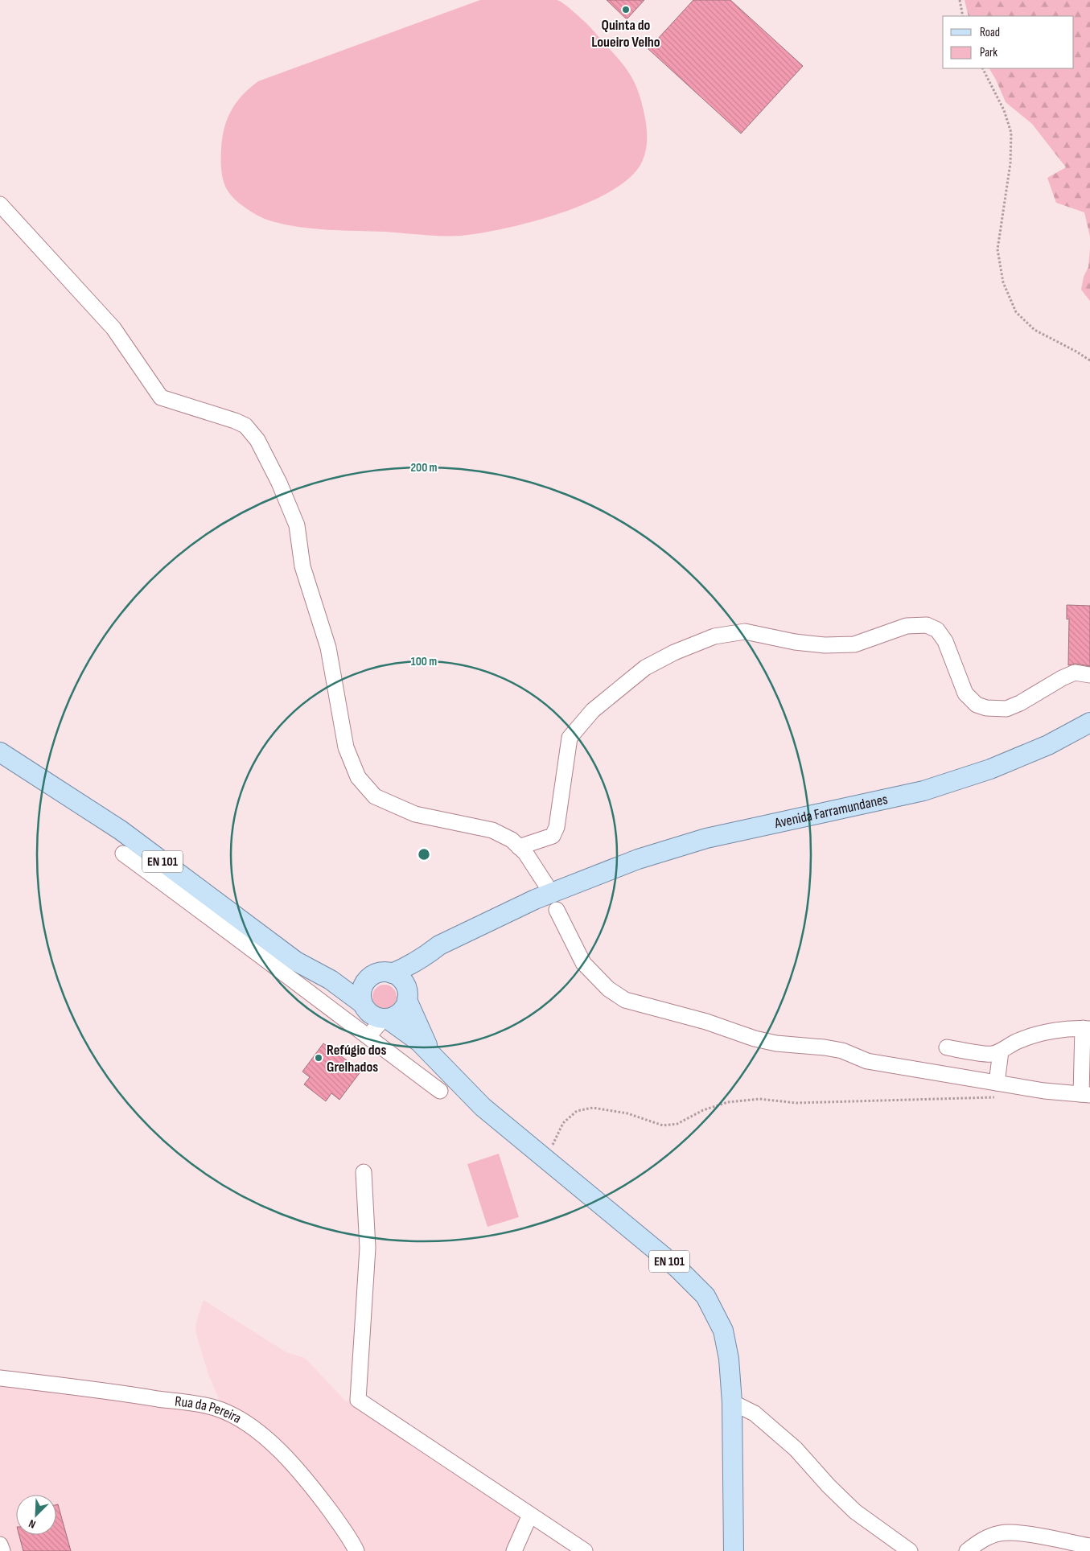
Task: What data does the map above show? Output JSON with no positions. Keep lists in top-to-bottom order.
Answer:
{
  "streets": {
    "main road": ["Avenida Farramundanes", "EN 101"],
    "street": ["Rua da Pereira"]
  },
  "places": ["Quinta do Loueiro Velho", "Refúgio dos Grelhados"],
  "legend": ["Road", "Park"],
  "north": "bottom left",
  "rings": ["200 m", "100 m"]
}
